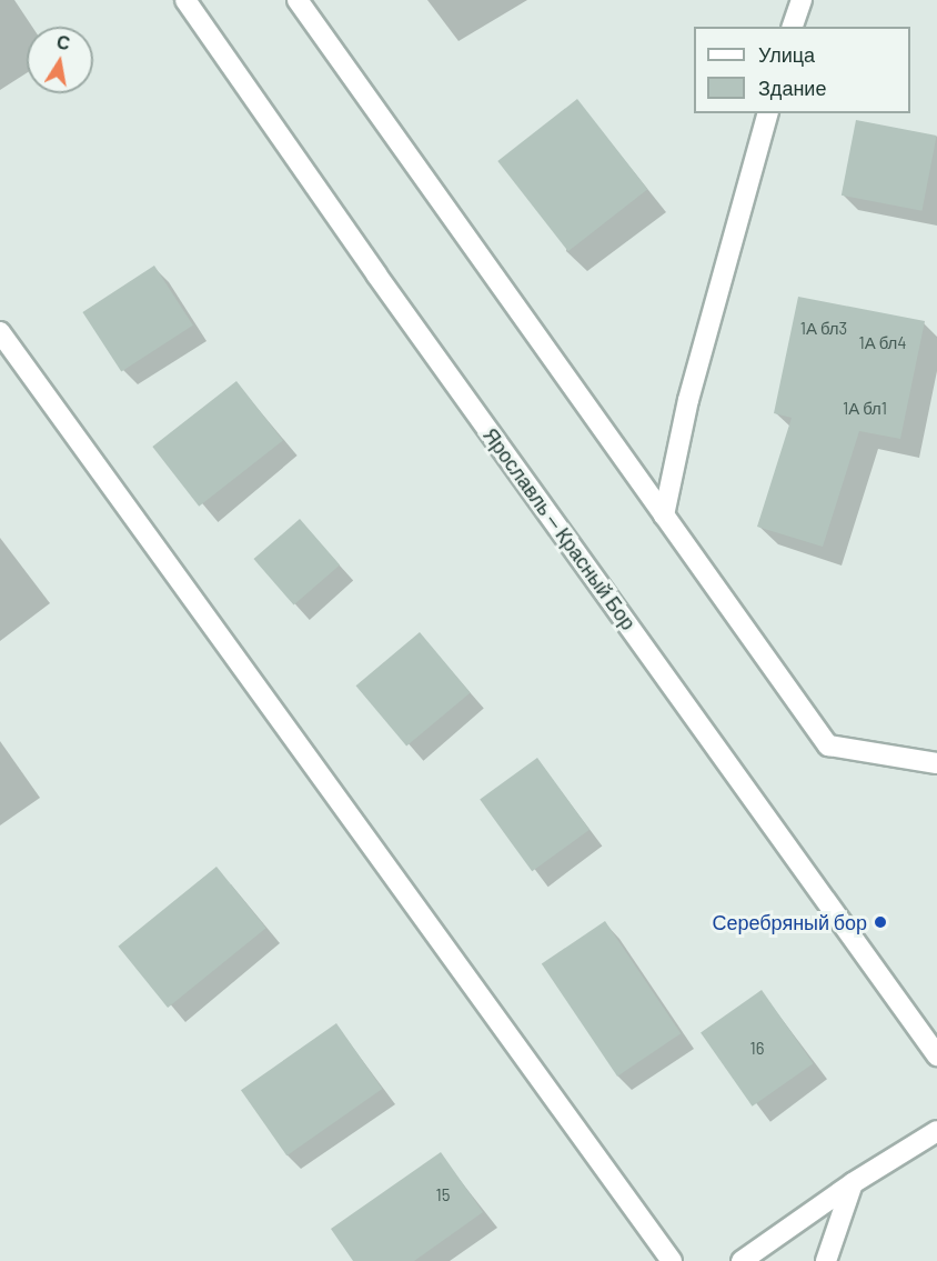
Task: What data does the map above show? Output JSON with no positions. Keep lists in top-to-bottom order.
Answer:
{
  "streets": {
    "street": ["Ярославль — Красный Бор"]
  },
  "places": ["Серебряный бор"],
  "house_numbers": [
    "1А бл3",
    "1А бл4",
    "1А бл1",
    "16",
    "15"
  ],
  "legend": ["Улица", "Здание"],
  "north": "top"
}
